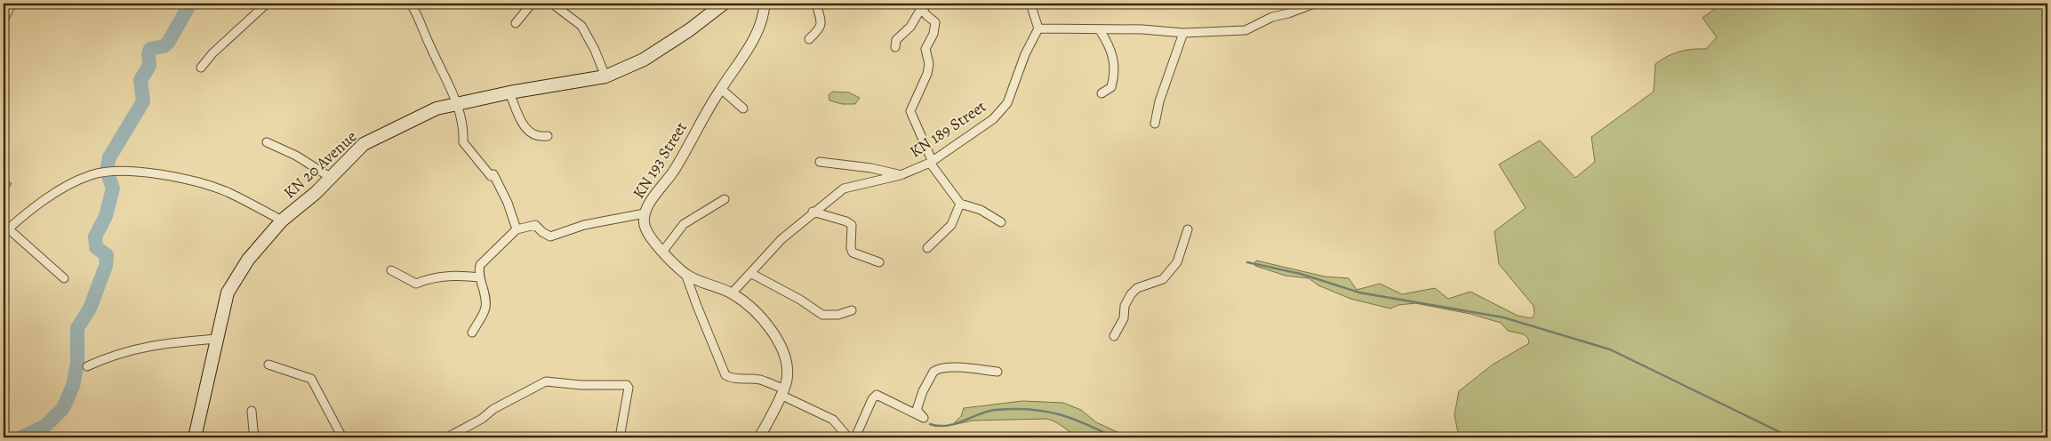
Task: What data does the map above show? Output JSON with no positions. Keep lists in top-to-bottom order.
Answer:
{
  "streets": {
    "main road": ["KN 20 Avenue"],
    "street": ["KN 189 Street", "KN 193 Street"]
  },
  "crossings": [
    ["KN 189 Street", "KN 193 Street"]
  ]
}
